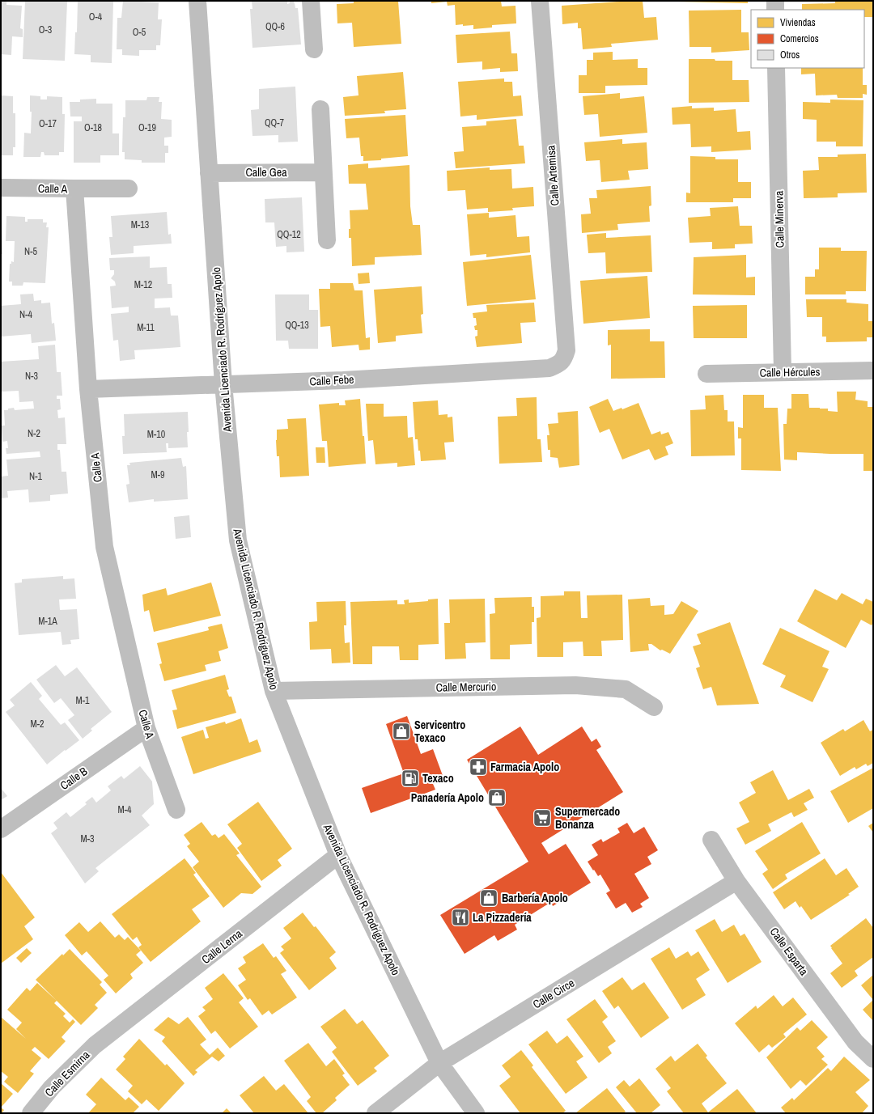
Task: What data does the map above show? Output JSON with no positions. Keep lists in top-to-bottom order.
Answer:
{
  "streets": {
    "street": [
      "Calle Gea",
      "Calle Artemisa",
      "Calle A",
      "Calle Minerva",
      "Avenida Licenciado R. Rodríguez Apolo",
      "Calle Hércules",
      "Calle Febe",
      "Calle Mercurio",
      "Calle B",
      "Calle Lerna",
      "Calle Esparta",
      "Calle Circe",
      "Calle Esmirna"
    ]
  },
  "crossings": [
    ["Calle Gea", "Avenida Licenciado R. Rodríguez Apolo"],
    ["Calle Artemisa", "Calle Febe"],
    ["Calle A", "Calle Febe"],
    ["Calle A", "Calle B"],
    ["Calle Minerva", "Calle Hércules"],
    ["Avenida Licenciado R. Rodríguez Apolo", "Calle Febe"],
    ["Avenida Licenciado R. Rodríguez Apolo", "Calle Mercurio"],
    ["Avenida Licenciado R. Rodríguez Apolo", "Calle Lerna"],
    ["Avenida Licenciado R. Rodríguez Apolo", "Calle Circe"],
    ["Calle Lerna", "Calle Esmirna"],
    ["Calle Esparta", "Calle Circe"]
  ],
  "places": {
    "shop": ["Servicentro Texaco", "Panadería Apolo", "Barbería Apolo"],
    "pharmacy": ["Farmacia Apolo"],
    "fuel station": ["Texaco"],
    "supermarket": ["Supermercado Bonanza"],
    "restaurant": ["La Pizzadería"]
  },
  "house_numbers": [
    "O-4",
    "QQ-6",
    "O-3",
    "O-5",
    "QQ-7",
    "O-17",
    "O-18",
    "O-19",
    "M-13",
    "QQ-12",
    "N-5",
    "M-12",
    "N-4",
    "QQ-13",
    "M-11",
    "N-3",
    "N-2",
    "M-10",
    "M-9",
    "N-1",
    "M-1A",
    "M-1",
    "M-2",
    "M-4",
    "M-3"
  ],
  "legend": ["Viviendas", "Comercios", "Otros"]
}
